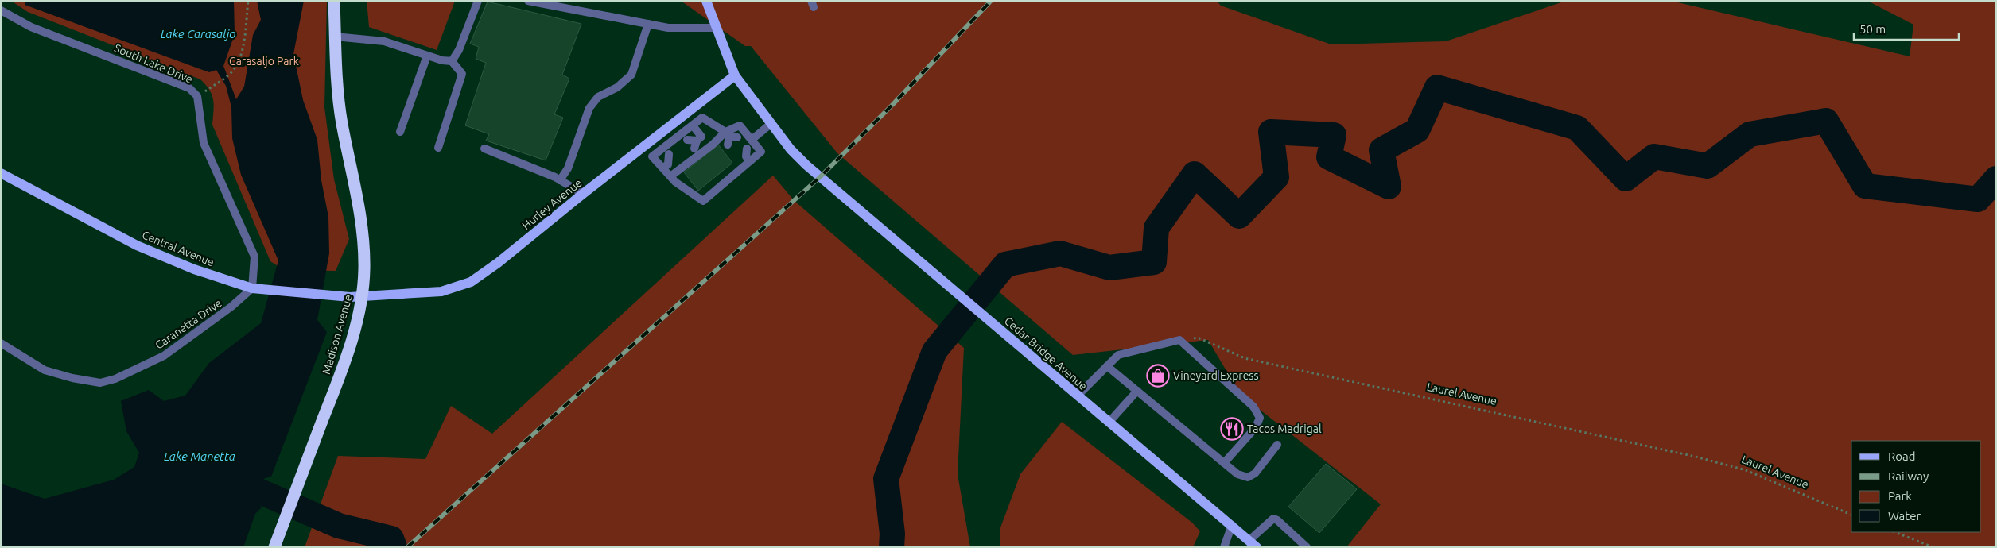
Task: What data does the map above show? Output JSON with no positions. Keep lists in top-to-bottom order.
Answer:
{
  "streets": {
    "highway": ["Madison Avenue"],
    "main road": ["Hurley Avenue", "Central Avenue", "Cedar Bridge Avenue"],
    "street": ["South Lake Drive", "Caranetta Drive"],
    "path": ["Laurel Avenue"]
  },
  "crossings": [
    ["South Lake Drive", "Central Avenue"],
    ["South Lake Drive", "Caranetta Drive"],
    ["Hurley Avenue", "Central Avenue"],
    ["Hurley Avenue", "Madison Avenue"],
    ["Hurley Avenue", "Cedar Bridge Avenue"],
    ["Central Avenue", "Caranetta Drive"],
    ["Central Avenue", "Madison Avenue"]
  ],
  "water": ["Lake Carasaljo", "Lake Manetta"],
  "parks": ["Carasaljo Park"],
  "places": {
    "shop": ["Vineyard Express"],
    "restaurant": ["Tacos Madrigal"]
  },
  "legend": [
    "Road",
    "Railway",
    "Park",
    "Water"
  ],
  "scale_bar": "50 m"
}
